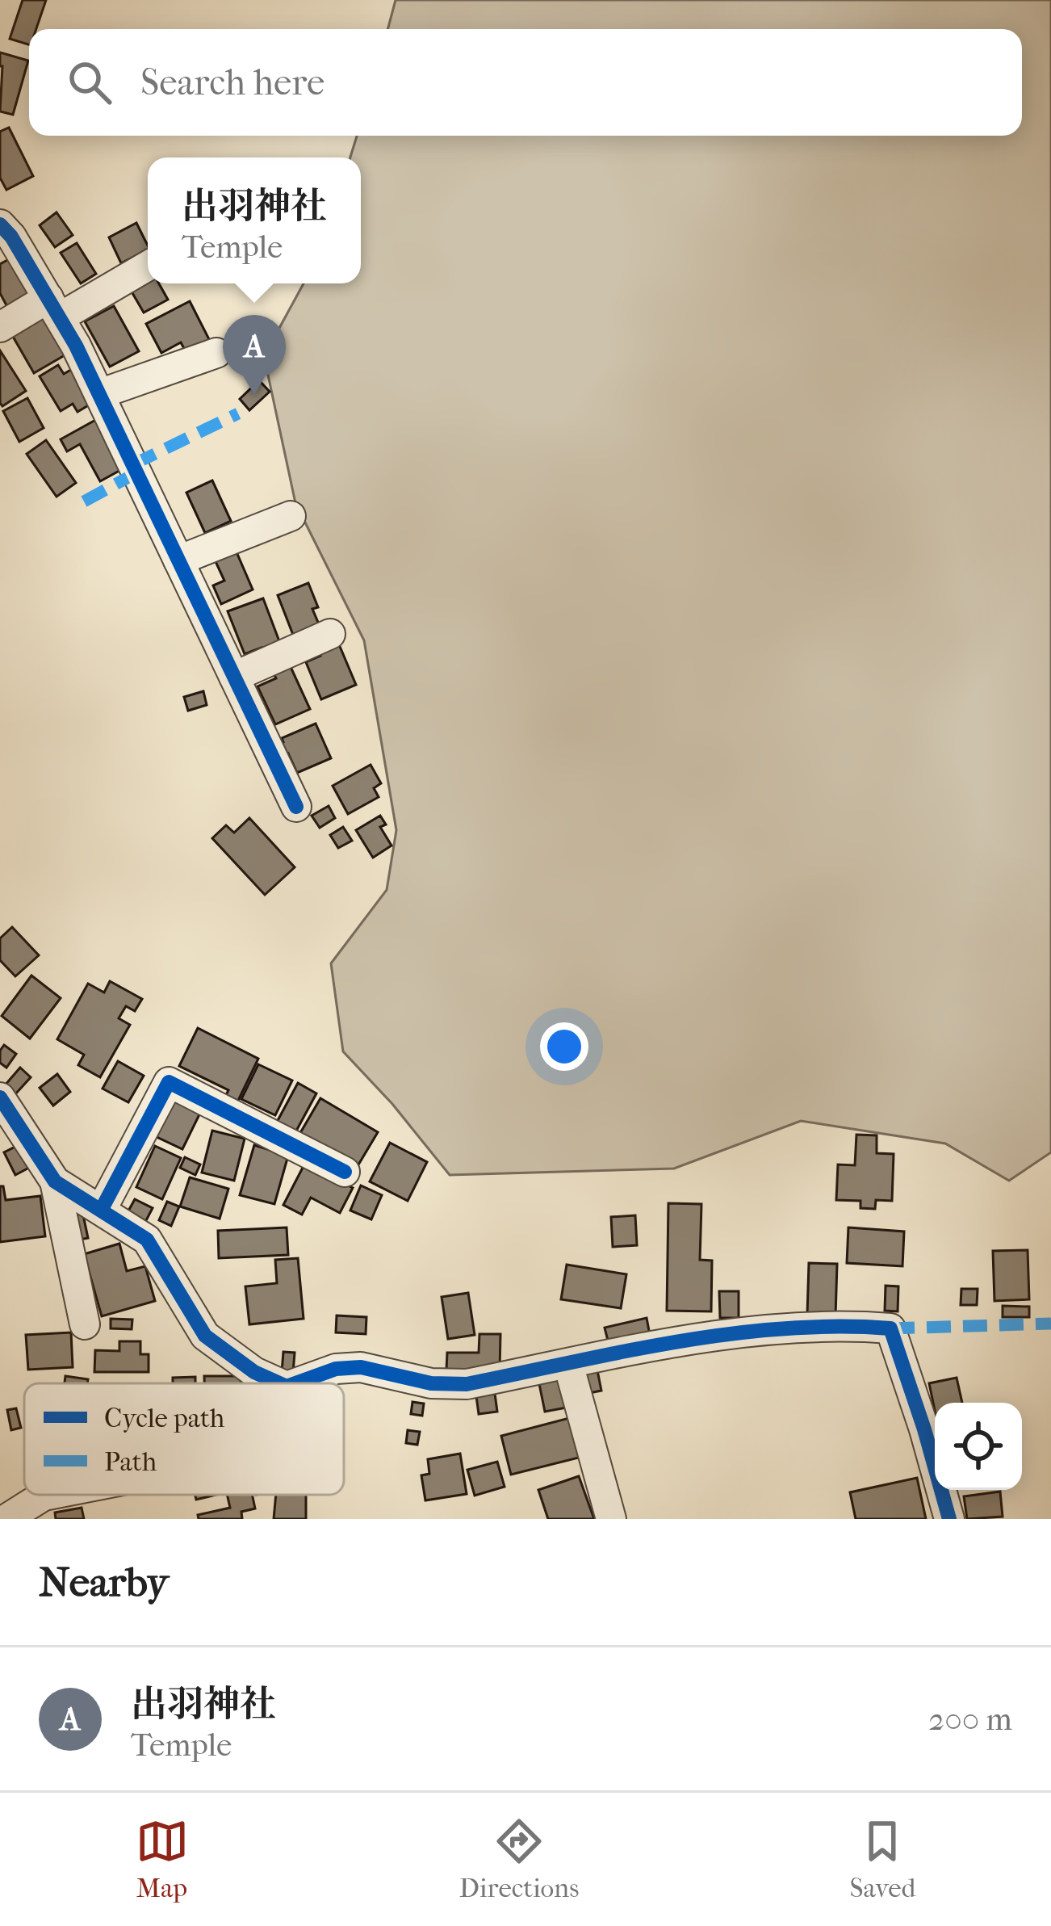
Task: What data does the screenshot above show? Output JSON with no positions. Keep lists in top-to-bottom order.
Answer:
{
  "legend": ["Cycle path", "Path"],
  "page": {
    "search": "Search here",
    "popup": ["出羽神社", "Temple"],
    "pins": "A",
    "heading": "Nearby",
    "list": [
      {
        "mark": "A",
        "name": "出羽神社",
        "note": "Temple",
        "value": "200 m"
      }
    ],
    "nav": ["Map", "Directions", "Saved"]
  }
}
